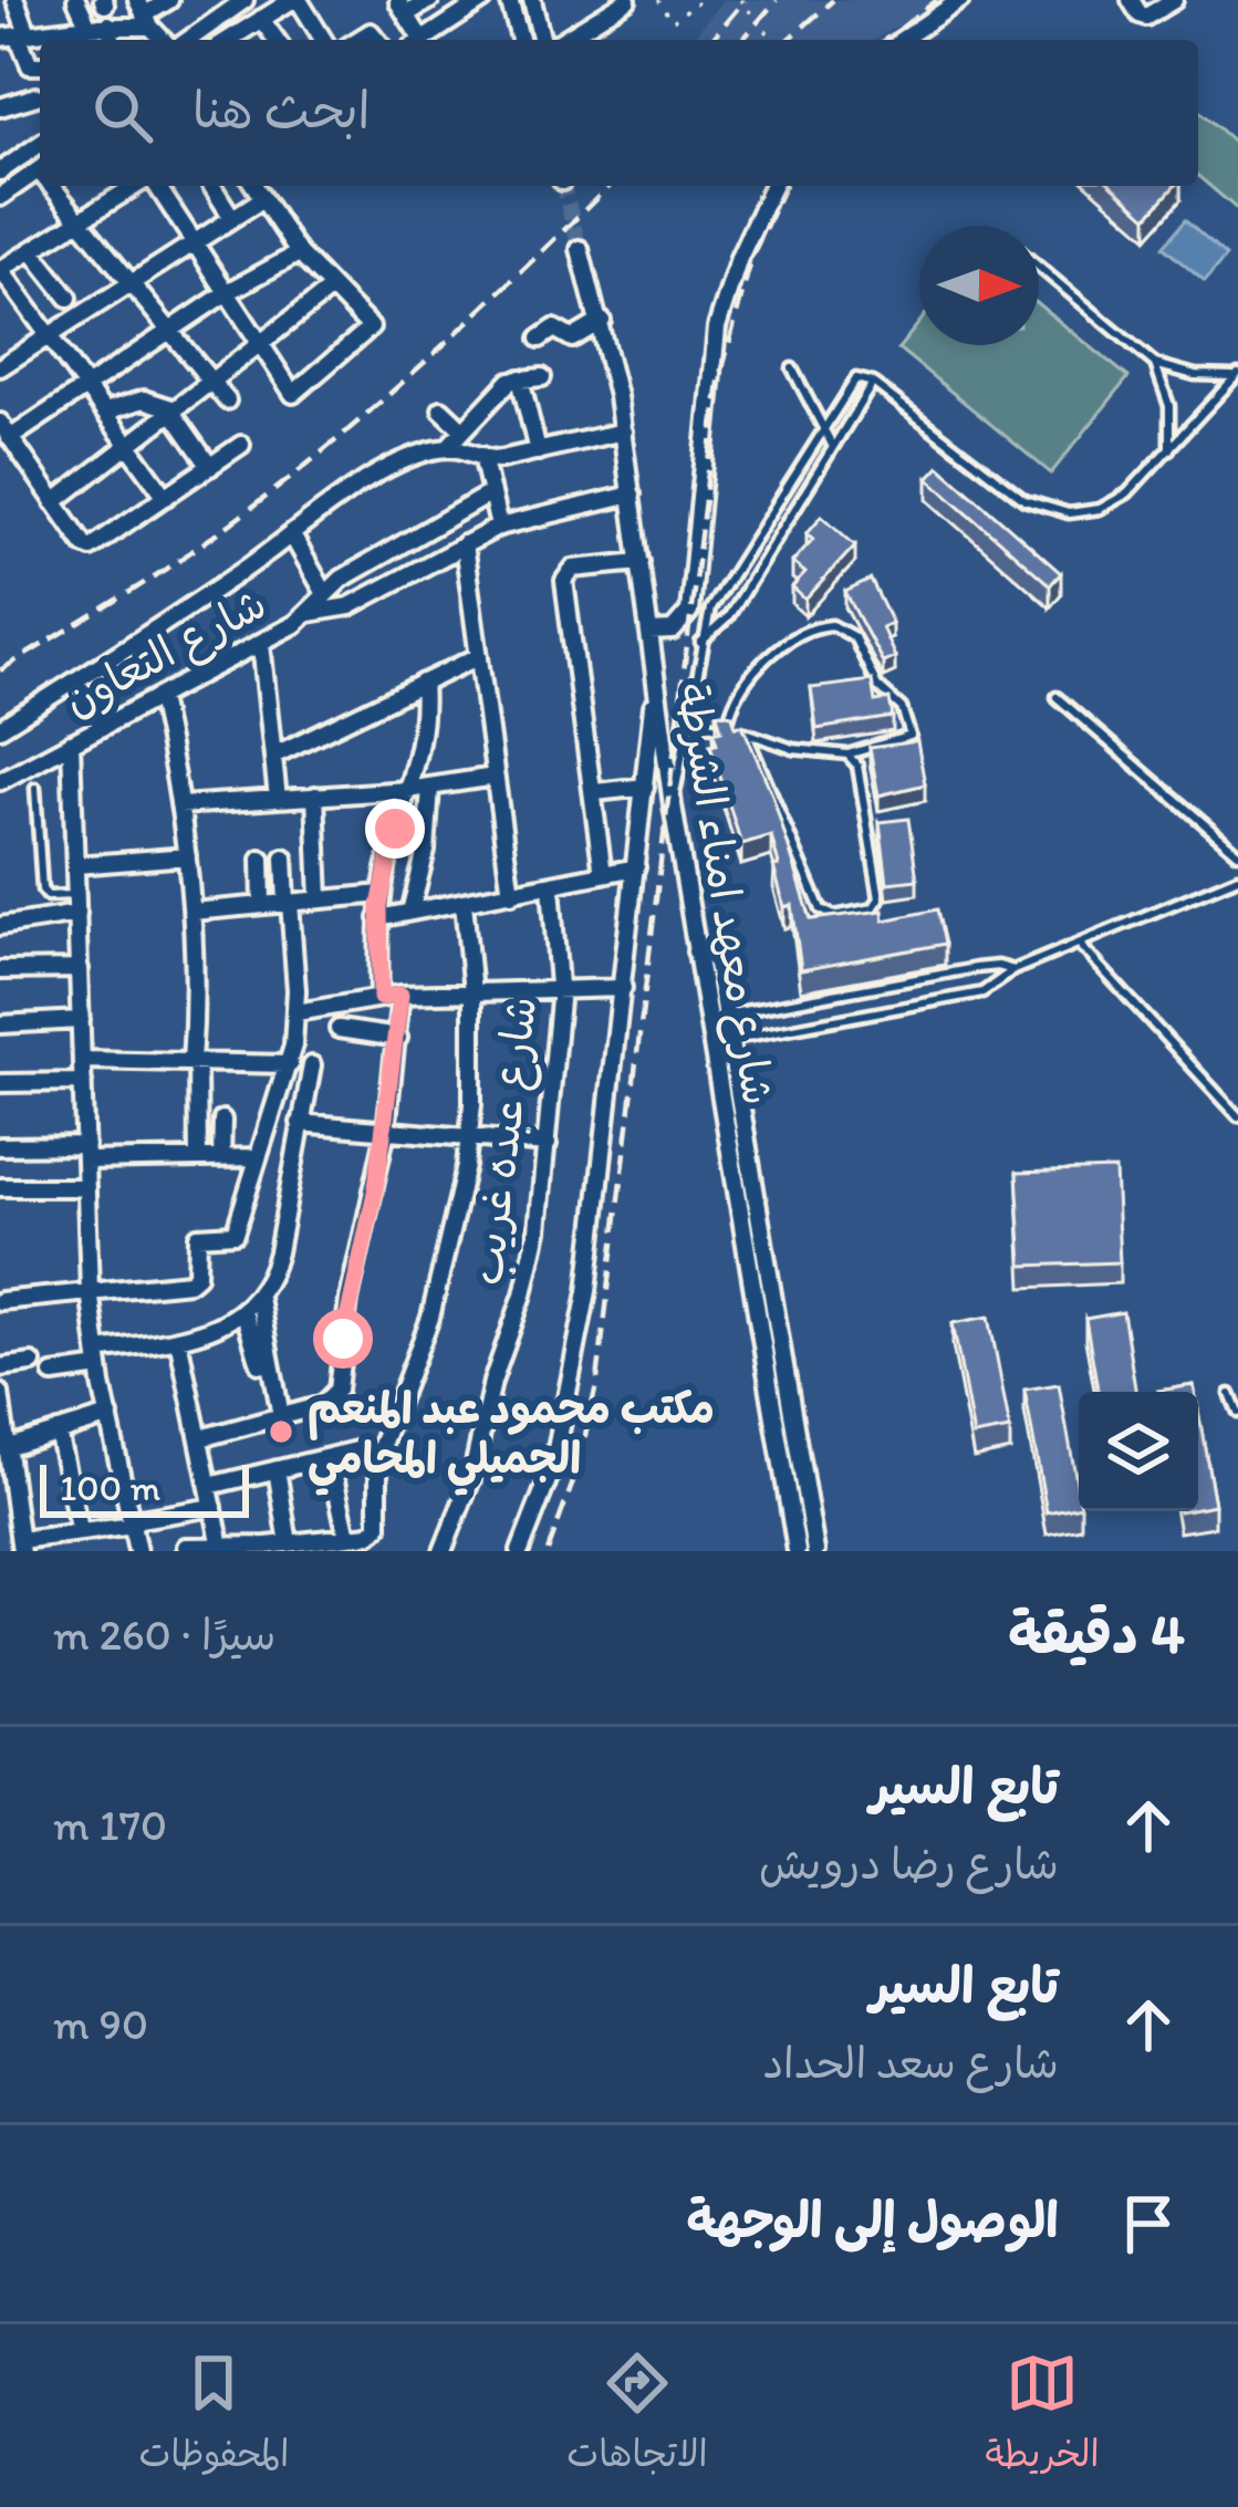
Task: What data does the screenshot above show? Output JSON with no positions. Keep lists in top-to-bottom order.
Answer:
{
  "streets": {
    "street": ["شارع التعاون", "شارع معهد امناء الشرطة", "شارع عبده غريب"]
  },
  "places": ["مكتب محمود عبد المنعم الجميلي المحامي"],
  "scale_bar": "100 m",
  "north": "right",
  "page": {
    "search": "ابحث هنا",
    "scale": "100 m",
    "heading": ["4 دقيقة", "سيرًا · 260 m"],
    "list": [
      ["تابع السير", "شارع رضا درويش", "170 m"],
      ["تابع السير", "شارع سعد الحداد", "90 m"],
      "الوصول إلى الوجهة"
    ],
    "nav": ["الخريطة", "الاتجاهات", "المحفوظات"]
  }
}
